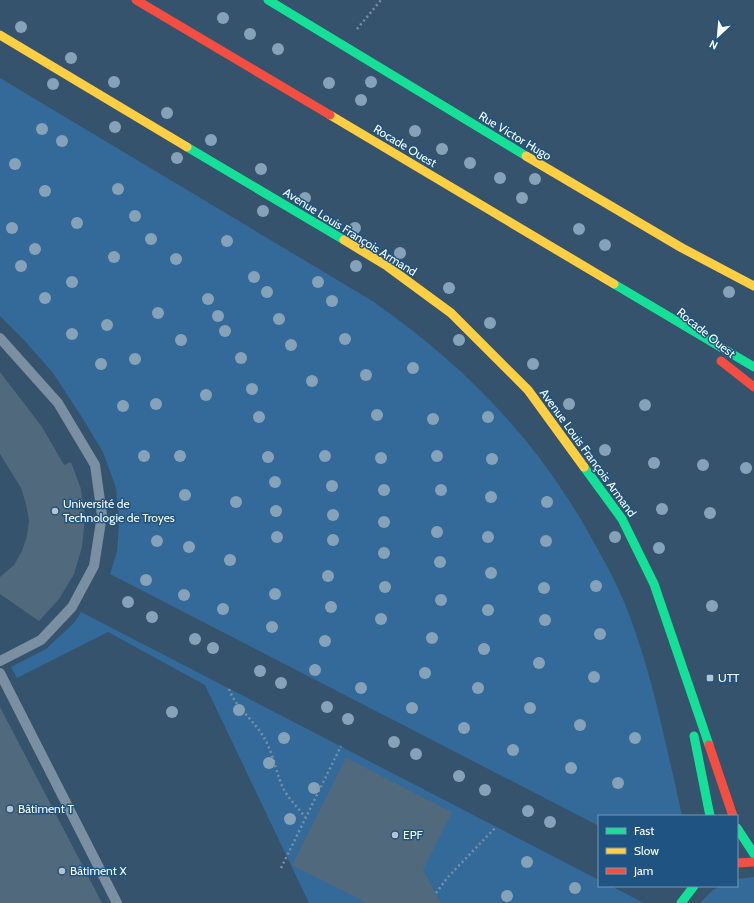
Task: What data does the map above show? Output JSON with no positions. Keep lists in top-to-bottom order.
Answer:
{
  "streets": {
    "street": ["Rue Victor Hugo", "Rocade Ouest", "Avenue Louis François Armand"]
  },
  "places": {
    "other": [
      "Université de Technologie de Troyes",
      "Bâtiment T",
      "EPF",
      "Bâtiment X"
    ],
    "transit": ["UTT"]
  },
  "legend": ["Fast", "Slow", "Jam"],
  "north": "bottom left"
}
